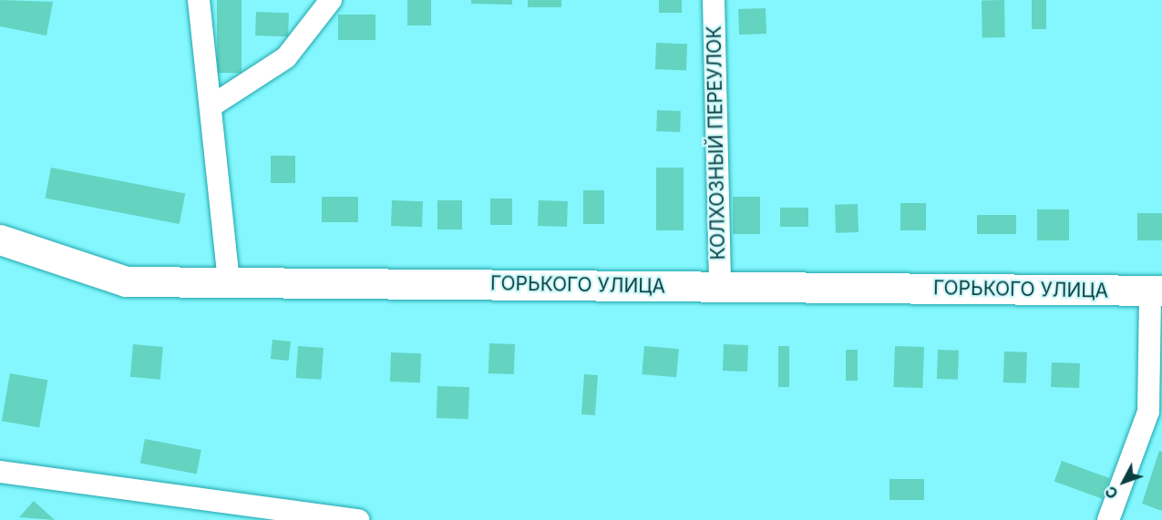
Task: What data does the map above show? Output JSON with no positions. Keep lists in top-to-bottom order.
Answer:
{
  "streets": {
    "street": ["КОЛХОЗНЫЙ ПЕРЕУЛОК", "ГОРЬКОГО УЛИЦА"]
  },
  "crossings": [
    ["КОЛХОЗНЫЙ ПЕРЕУЛОК", "ГОРЬКОГО УЛИЦА"]
  ],
  "north": "bottom left"
}
